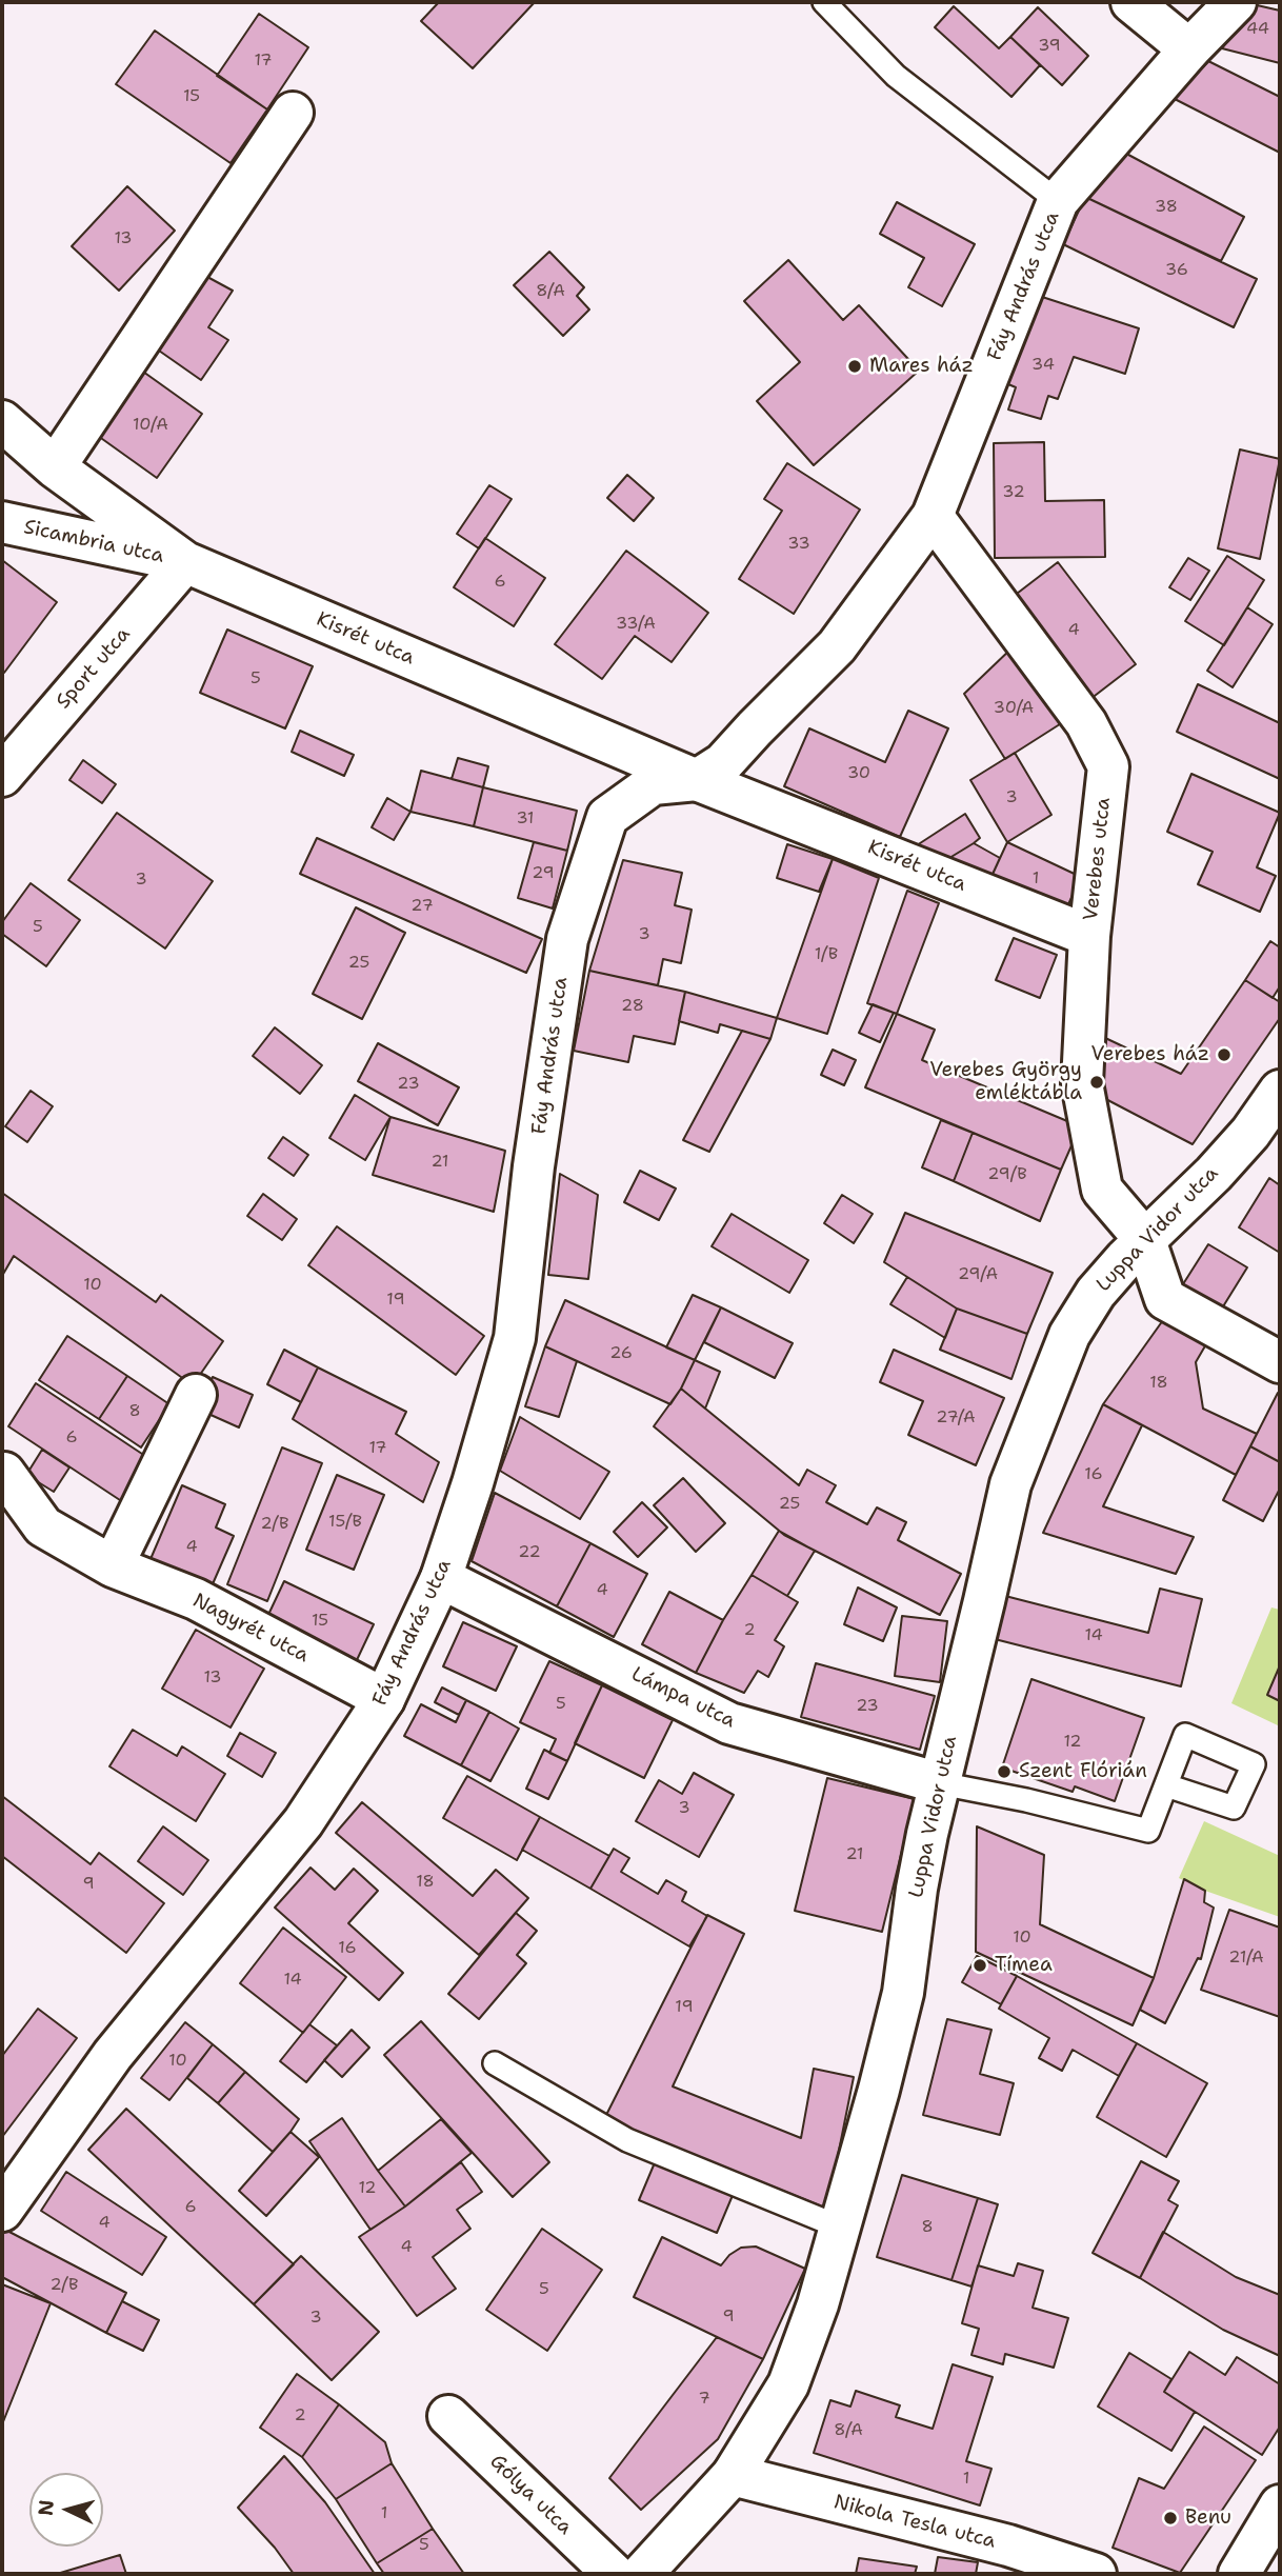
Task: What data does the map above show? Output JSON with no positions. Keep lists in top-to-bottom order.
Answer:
{
  "streets": {
    "street": [
      "Fáy András utca",
      "Sicambria utca",
      "Kisrét utca",
      "Sport utca",
      "Verebes utca",
      "Luppa Vidor utca",
      "Nagyrét utca",
      "Lámpa utca",
      "Gólya utca",
      "Nikola Tesla utca"
    ]
  },
  "crossings": [
    ["Fáy András utca", "Kisrét utca"],
    ["Fáy András utca", "Verebes utca"],
    ["Fáy András utca", "Nagyrét utca"],
    ["Fáy András utca", "Lámpa utca"],
    ["Sicambria utca", "Kisrét utca"],
    ["Sicambria utca", "Sport utca"],
    ["Kisrét utca", "Sport utca"],
    ["Kisrét utca", "Verebes utca"],
    ["Verebes utca", "Luppa Vidor utca"],
    ["Luppa Vidor utca", "Lámpa utca"],
    ["Luppa Vidor utca", "Nikola Tesla utca"]
  ],
  "places": [
    "Mares ház",
    "Verebes ház",
    "Verebes György emléktábla",
    "Szent Flórián",
    "Tímea",
    "Benu"
  ],
  "house_numbers": [
    "44",
    "39",
    "17",
    "15",
    "38",
    "13",
    "36",
    "8/A",
    "34",
    "10/A",
    "32",
    "33",
    "6",
    "33/A",
    "4",
    "5",
    "30/A",
    "30",
    "3",
    "31",
    "29",
    "1",
    "3",
    "27",
    "5",
    "3",
    "1/B",
    "25",
    "28",
    "23",
    "21",
    "29/B",
    "29/A",
    "10",
    "19",
    "26",
    "18",
    "8",
    "27/A",
    "6",
    "17",
    "16",
    "25",
    "15/B",
    "2/B",
    "4",
    "22",
    "4",
    "15",
    "2",
    "14",
    "13",
    "5",
    "23",
    "12",
    "3",
    "21",
    "18",
    "9",
    "10",
    "16",
    "21/A",
    "14",
    "19",
    "10",
    "12",
    "6",
    "4",
    "8",
    "4",
    "2/B",
    "5",
    "9",
    "3",
    "7",
    "2",
    "8/A",
    "1",
    "1",
    "5"
  ],
  "north": "left"
}
